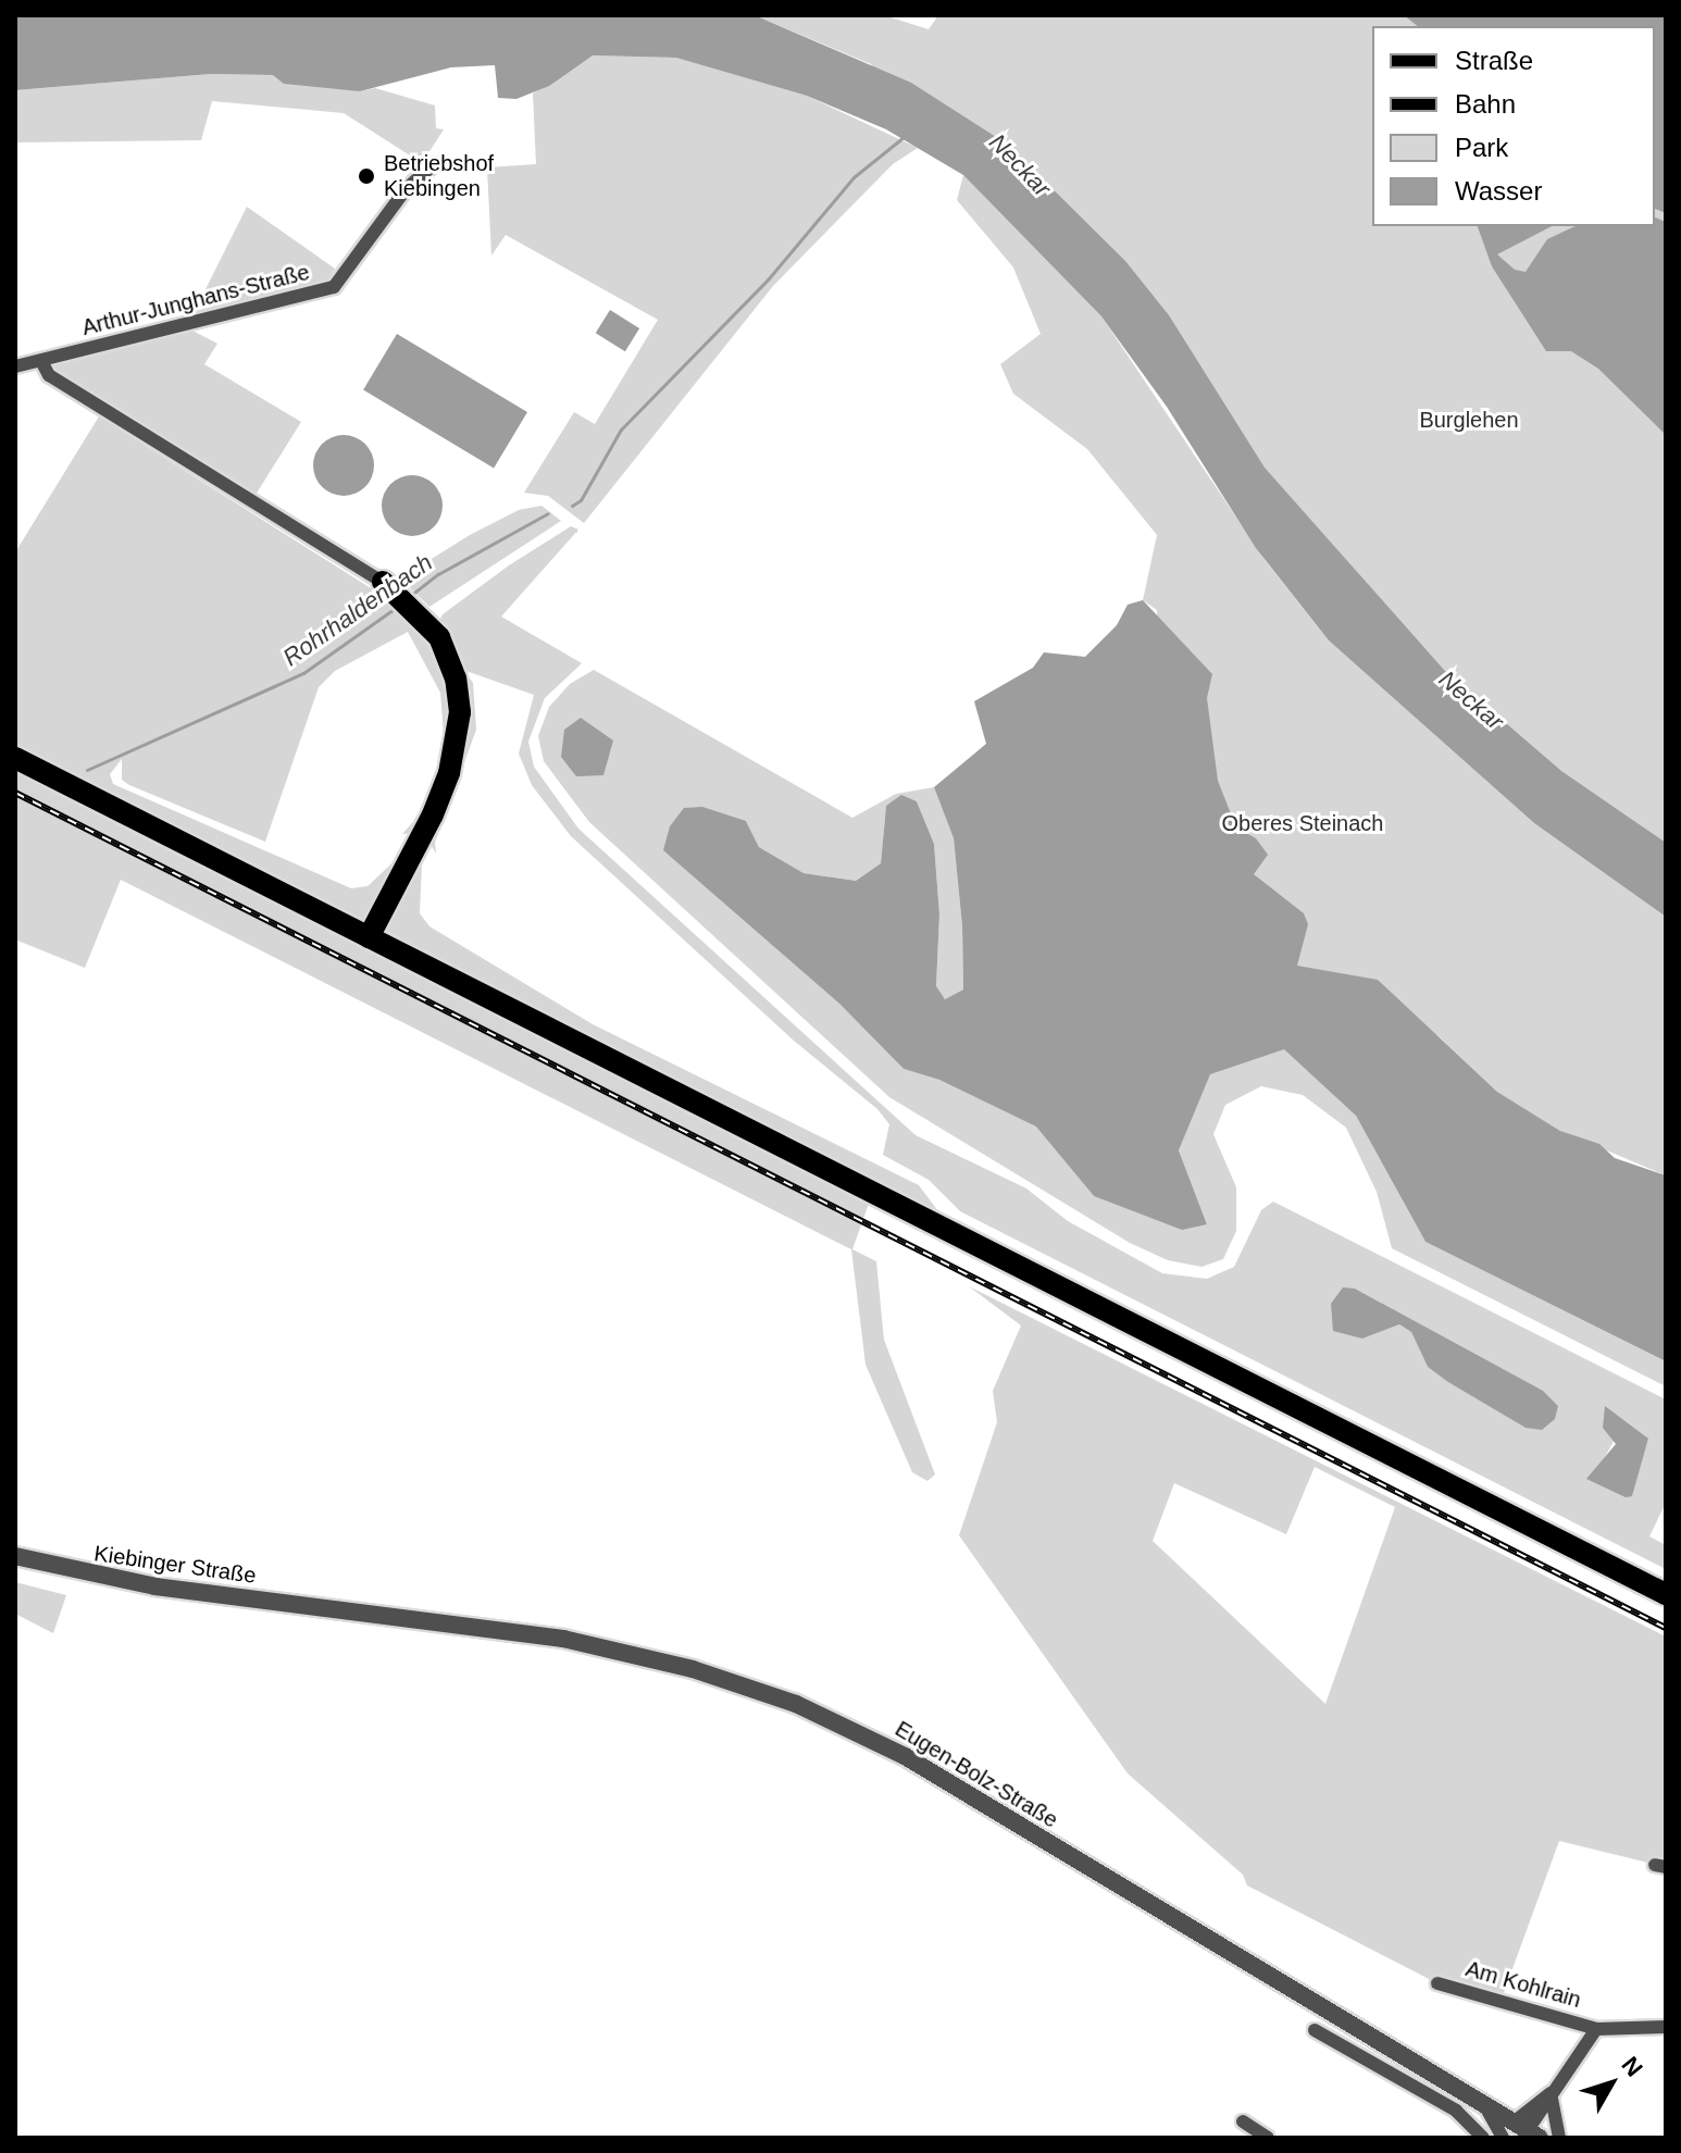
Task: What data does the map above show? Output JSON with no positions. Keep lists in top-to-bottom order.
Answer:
{
  "streets": {
    "street": [
      "Arthur-Junghans-Straße",
      "Kiebinger Straße",
      "Eugen-Bolz-Straße",
      "Am Kohlrain"
    ]
  },
  "crossings": [
    ["Kiebinger Straße", "Eugen-Bolz-Straße"]
  ],
  "water": ["Neckar", "Rohrhaldenbach"],
  "parks": ["Burglehen", "Oberes Steinach"],
  "places": ["Betriebshof Kiebingen"],
  "legend": [
    "Straße",
    "Bahn",
    "Park",
    "Wasser"
  ],
  "north": "top right"
}
